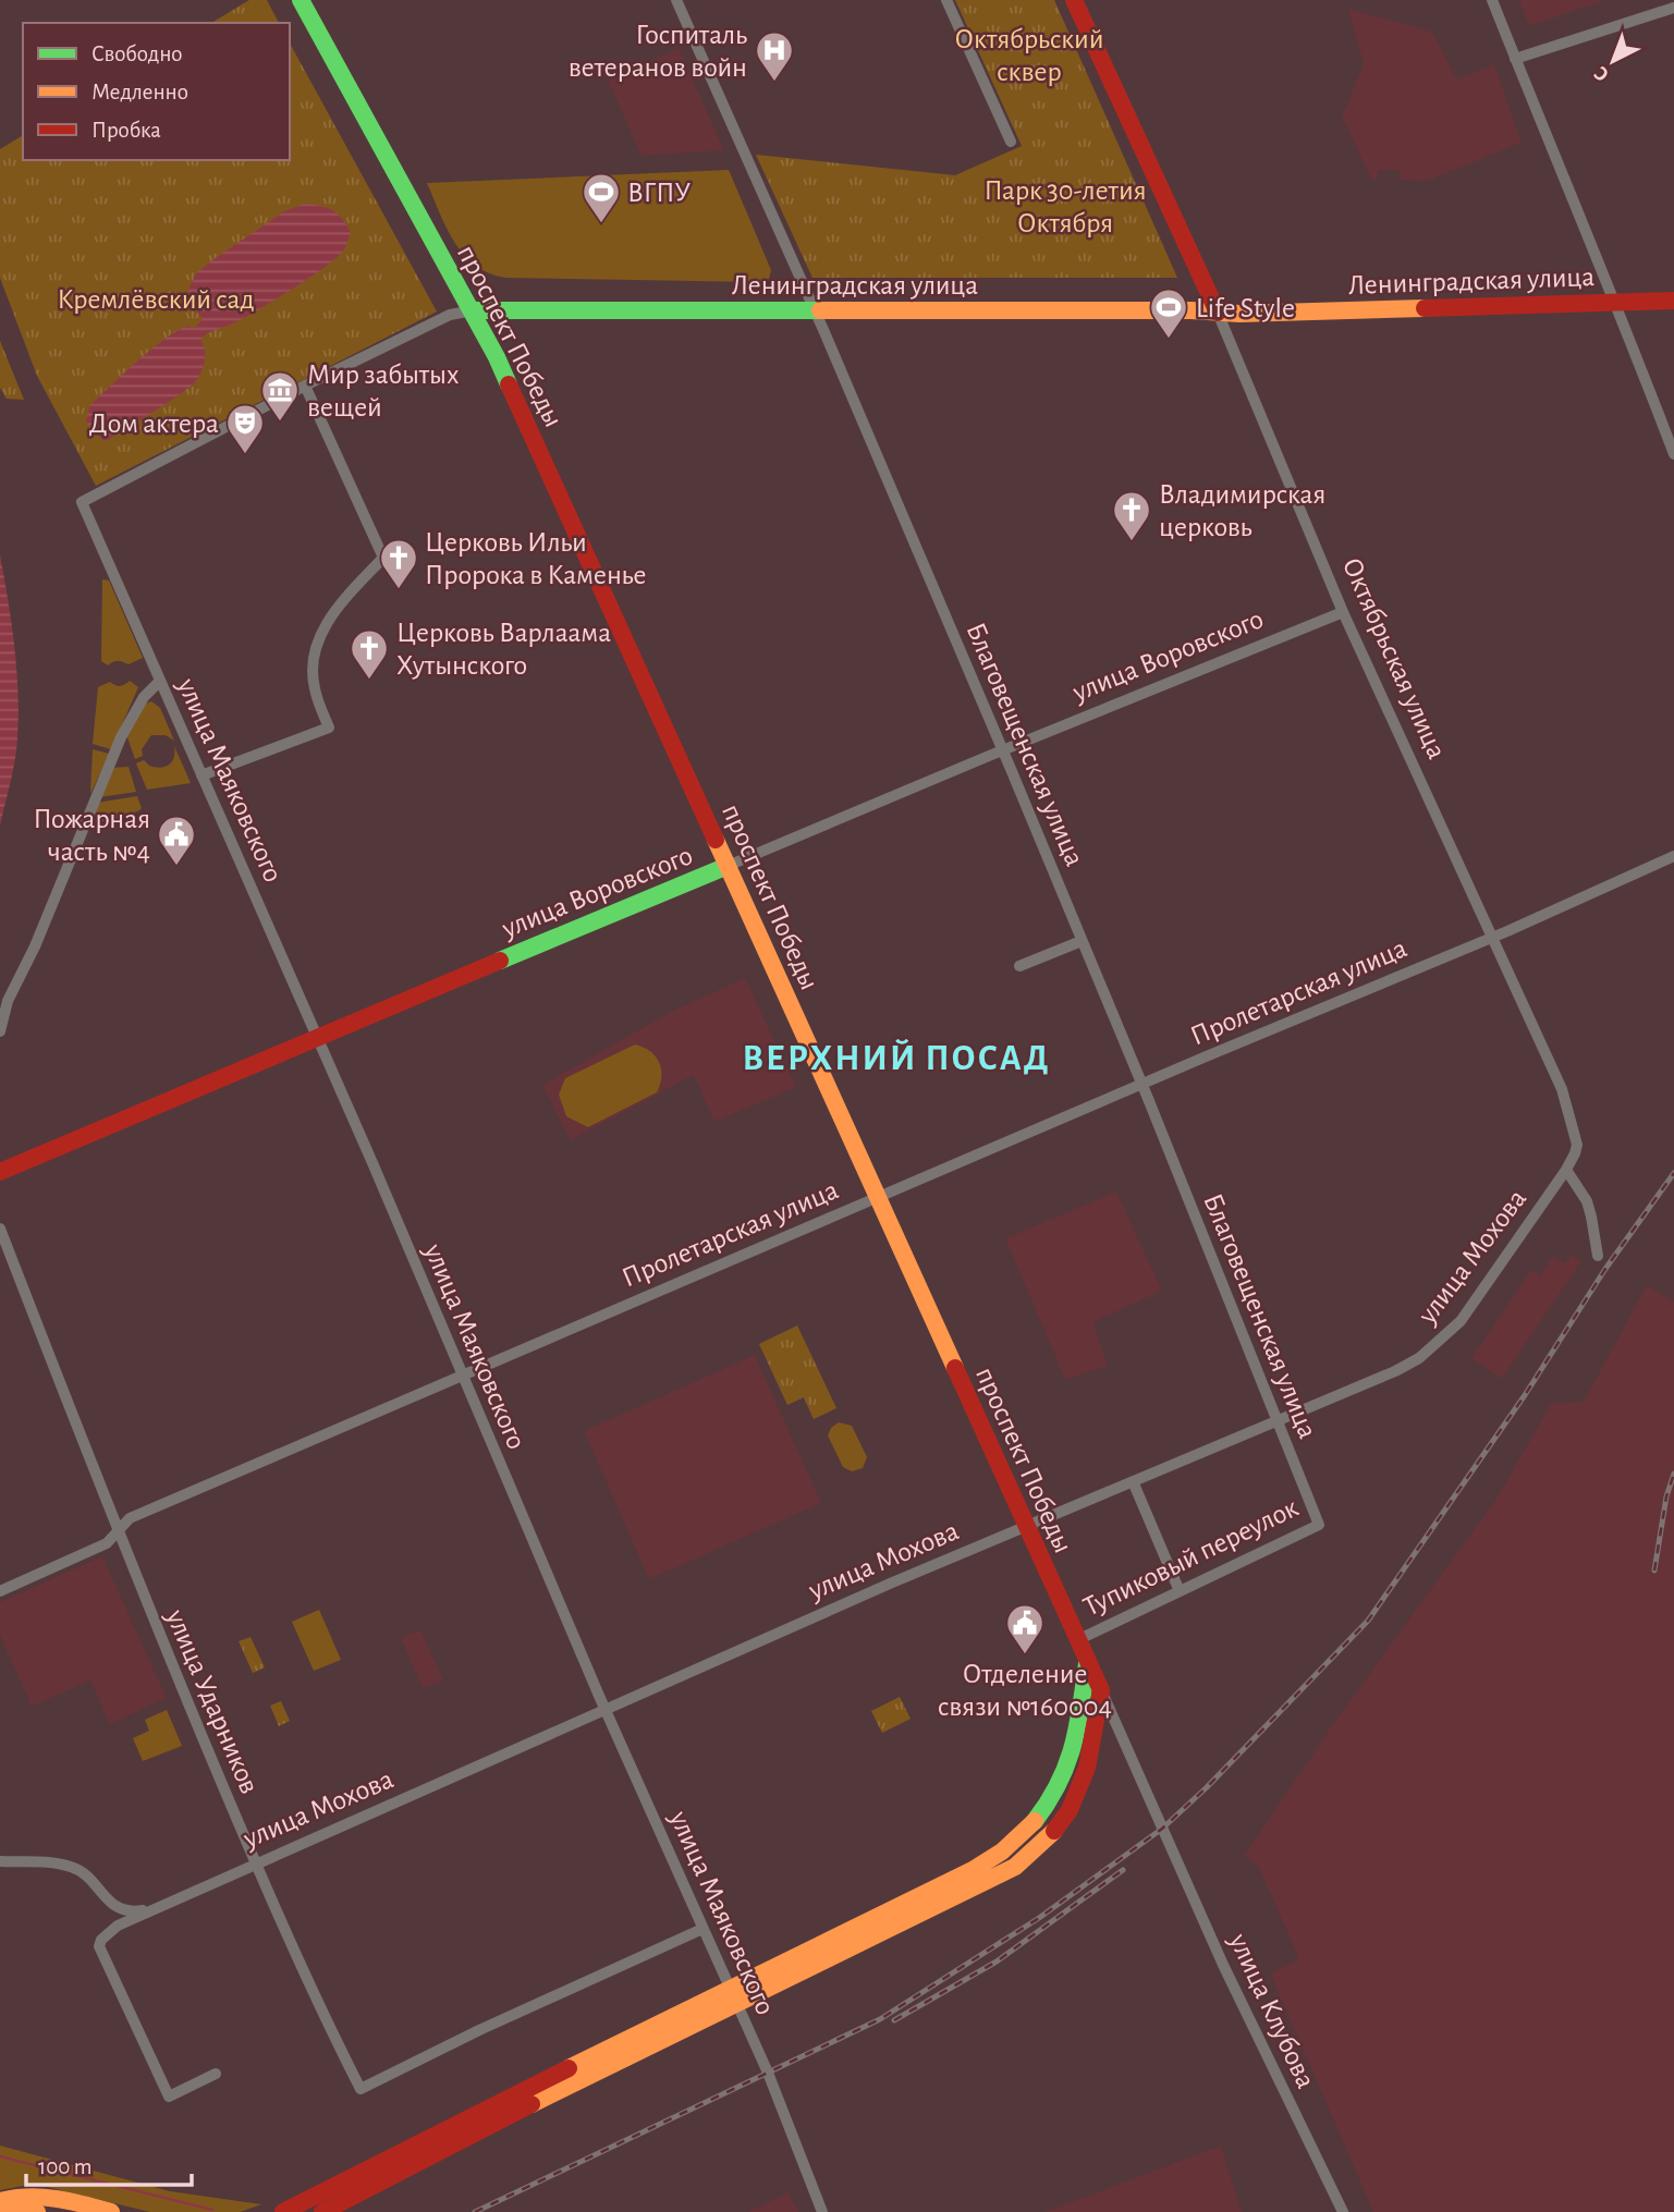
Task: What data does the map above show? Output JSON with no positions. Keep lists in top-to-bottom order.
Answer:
{
  "streets": {
    "main road": [
      "Ленинградская улица",
      "проспект Победы",
      "улица Воровского",
      "Октябрьская улица"
    ],
    "street": [
      "Благовещенская улица",
      "улица Маяковского",
      "Пролетарская улица",
      "улица Мохова",
      "Тупиковый переулок",
      "улица Ударников",
      "улица Клубова"
    ]
  },
  "crossings": [
    ["Ленинградская улица", "проспект Победы"],
    ["Ленинградская улица", "Октябрьская улица"],
    ["Ленинградская улица", "Благовещенская улица"],
    ["Ленинградская улица", "улица Маяковского"],
    ["проспект Победы", "улица Воровского"],
    ["проспект Победы", "Пролетарская улица"],
    ["проспект Победы", "улица Мохова"],
    ["проспект Победы", "Тупиковый переулок"],
    ["проспект Победы", "улица Клубова"],
    ["улица Воровского", "Октябрьская улица"],
    ["улица Воровского", "Благовещенская улица"],
    ["улица Воровского", "улица Маяковского"],
    ["Октябрьская улица", "Пролетарская улица"],
    ["Октябрьская улица", "улица Мохова"],
    ["Благовещенская улица", "Пролетарская улица"],
    ["Благовещенская улица", "улица Мохова"],
    ["Благовещенская улица", "Тупиковый переулок"],
    ["улица Маяковского", "Пролетарская улица"],
    ["улица Маяковского", "улица Мохова"],
    ["улица Маяковского", "улица Ударников"],
    ["Пролетарская улица", "улица Ударников"],
    ["улица Мохова", "улица Ударников"]
  ],
  "districts": ["ВЕРХНИЙ ПОСАД"],
  "parks": ["Октябрьский сквер", "Парк 30-летия Октября", "Кремлёвский сад"],
  "places": {
    "hospital": ["Госпиталь ветеранов войн"],
    "sports": ["ВГПУ", "Life Style"],
    "museum": ["Мир забытых вещей"],
    "theatre": ["Дом актера"],
    "church": ["Владимирская церковь", "Церковь Ильи Пророка в Каменье", "Церковь Варлаама Хутынского"],
    "public building": ["Пожарная часть №4", "Отделение связи №160004"]
  },
  "legend": ["Свободно", "Медленно", "Пробка"],
  "scale_bar": "100 m",
  "north": "bottom left"
}
